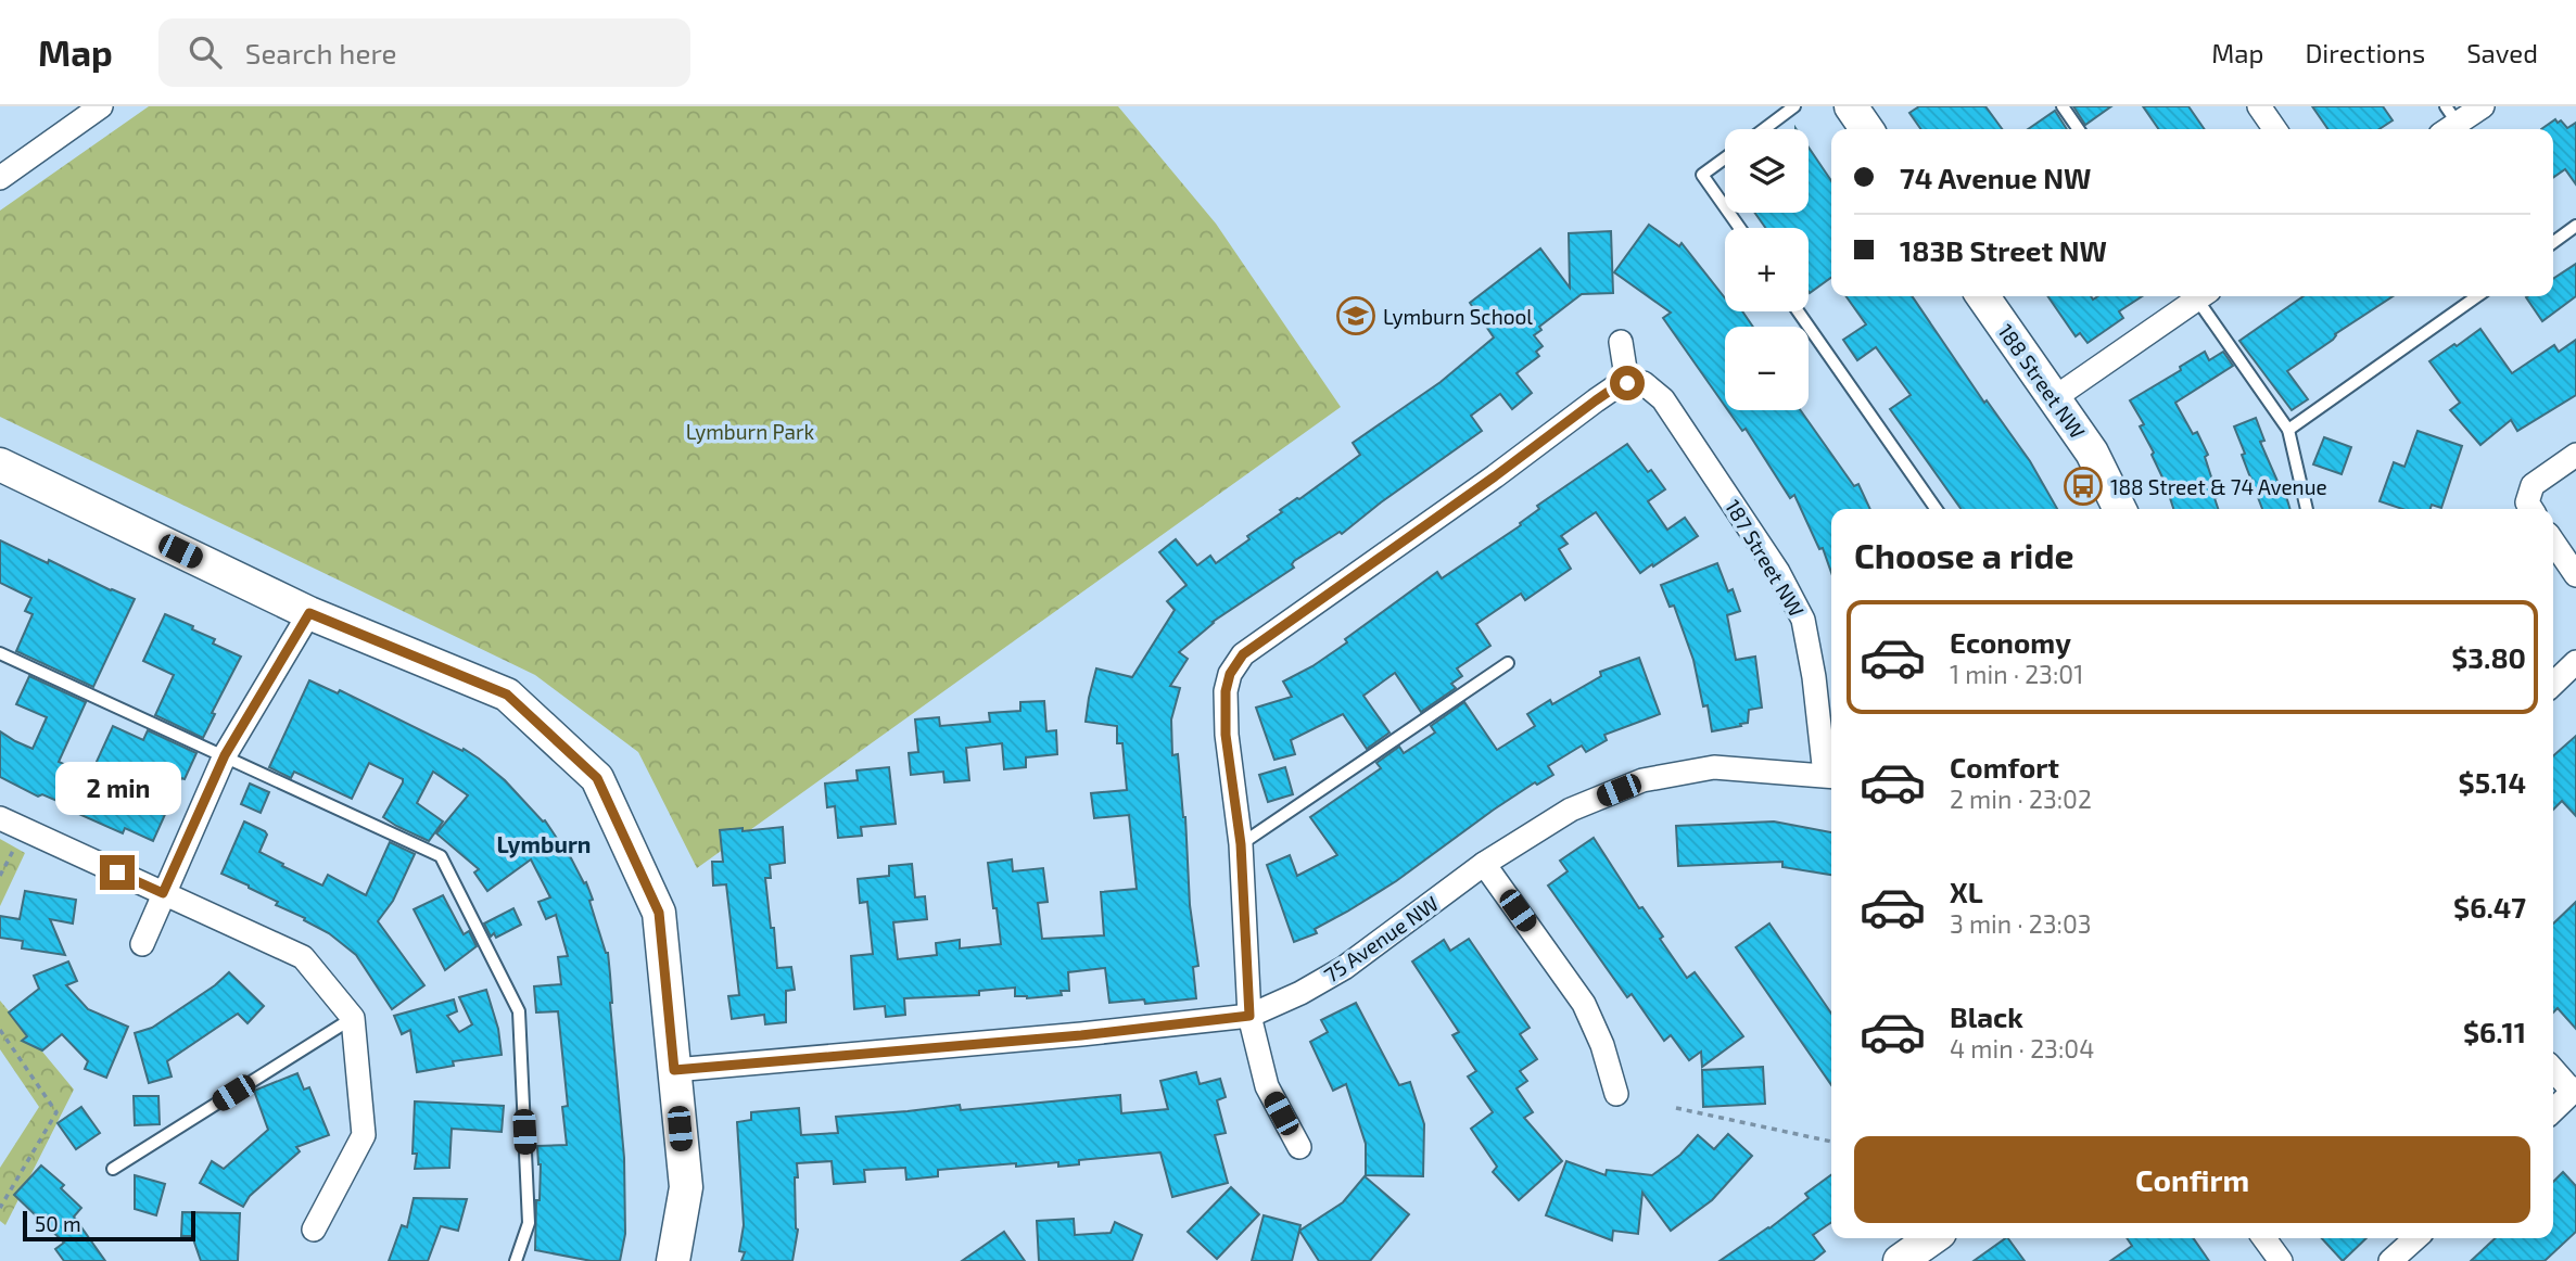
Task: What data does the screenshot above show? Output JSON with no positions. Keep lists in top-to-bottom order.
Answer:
{
  "streets": {
    "street": ["188 Street NW", "187 Street NW", "75 Avenue NW"]
  },
  "crossings": [
    ["187 Street NW", "75 Avenue NW"]
  ],
  "districts": ["Lymburn"],
  "parks": ["Lymburn Park"],
  "places": {
    "school or university": ["Lymburn School"],
    "bus stop": ["188 Street & 74 Avenue"]
  },
  "scale_bar": "50 m",
  "page": {
    "header": "Map",
    "search": "Search here",
    "nav": ["Map", "Directions", "Saved"],
    "map_buttons": ["+", "−"],
    "banner": ["74 Avenue NW", "183B Street NW"],
    "heading": "Choose a ride",
    "list": [
      {
        "name": "Economy",
        "note": "1 min · 23:01",
        "value": "$3.80"
      },
      {
        "name": "Comfort",
        "note": "2 min · 23:02",
        "value": "$5.14"
      },
      {
        "name": "XL",
        "note": "3 min · 23:03",
        "value": "$6.47"
      },
      {
        "name": "Black",
        "note": "4 min · 23:04",
        "value": "$6.11"
      }
    ],
    "bubble": "2 min",
    "buttons": "Confirm",
    "scale": "50 m"
  }
}
